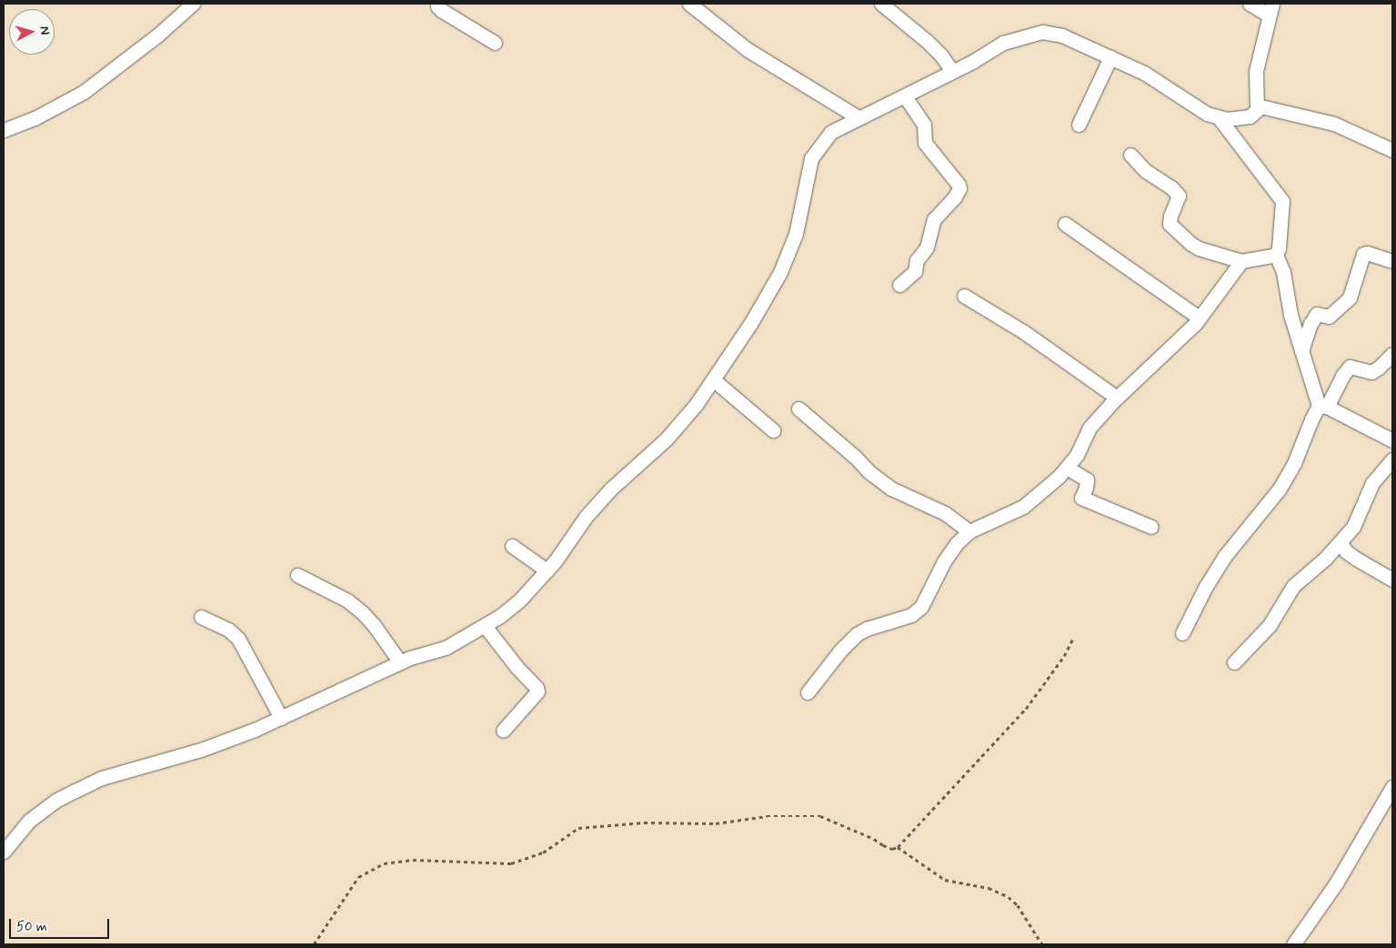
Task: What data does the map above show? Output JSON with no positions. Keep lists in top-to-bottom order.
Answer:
{
  "scale_bar": "50 m",
  "north": "right"
}
